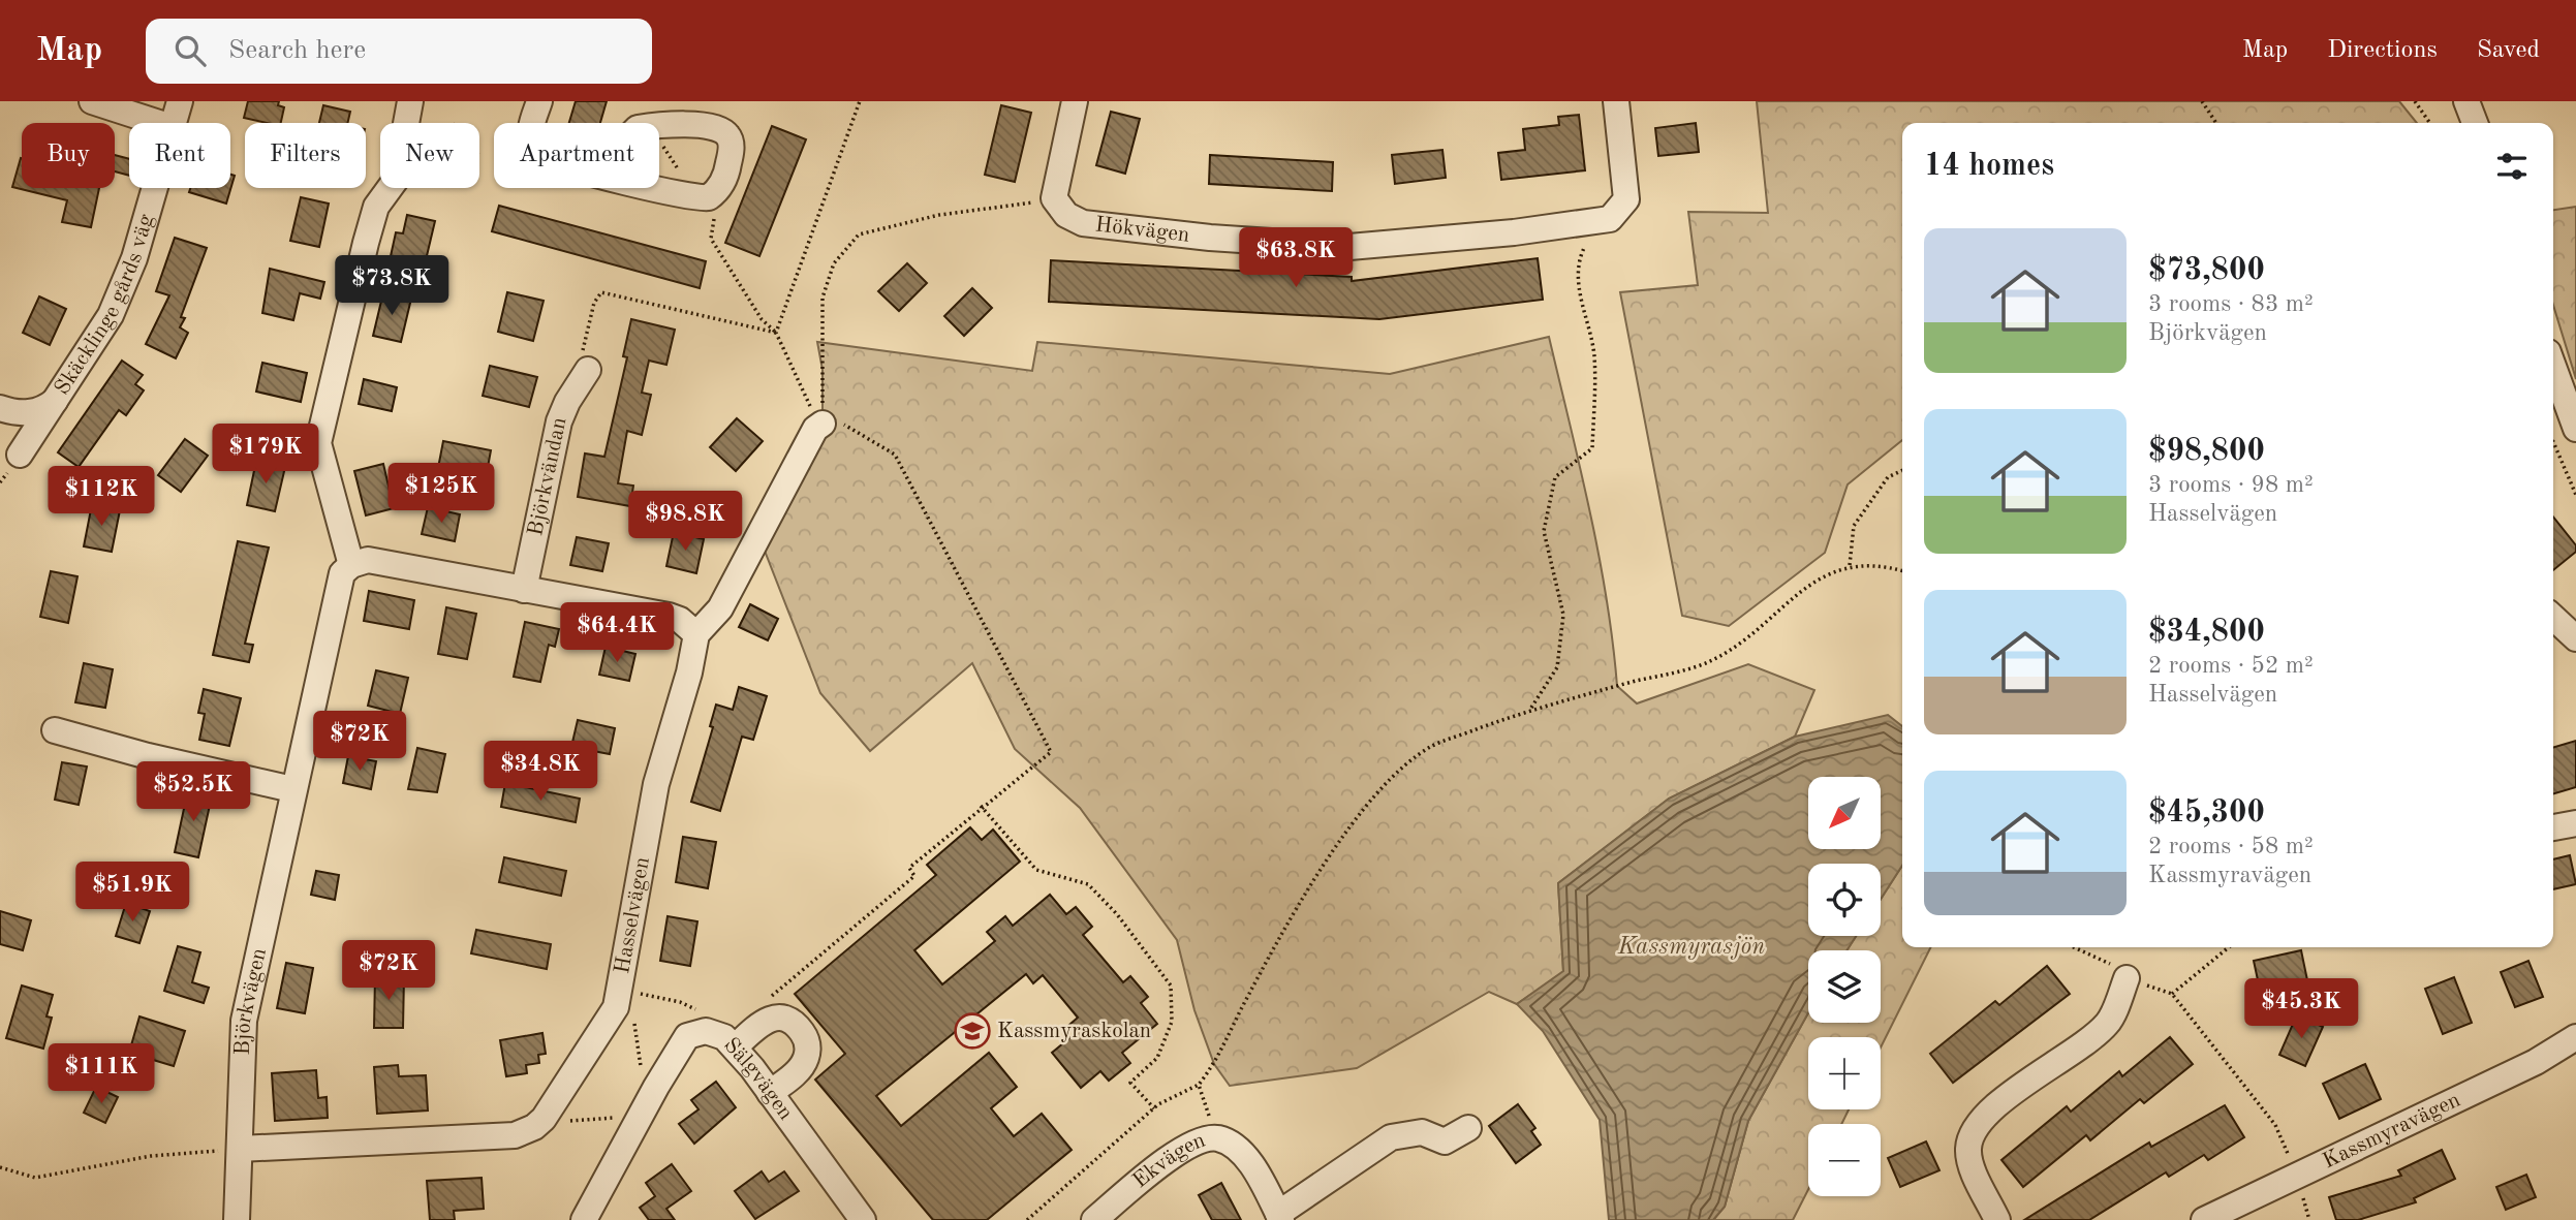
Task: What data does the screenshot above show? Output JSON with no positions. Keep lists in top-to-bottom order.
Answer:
{
  "streets": {
    "street": [
      "Hökvägen",
      "Skäcklinge gårds väg",
      "Björkvändan",
      "Hasselvägen",
      "Björkvägen",
      "Sälgvägen",
      "Kassmyravägen",
      "Ekvägen"
    ]
  },
  "crossings": [
    ["Hasselvägen", "Björkvägen"]
  ],
  "water": ["Kassmyrasjön"],
  "places": {
    "school or university": ["Kassmyraskolan"]
  },
  "north": "bottom left",
  "page": {
    "header": "Map",
    "search": "Search here",
    "nav": ["Map", "Directions", "Saved"],
    "chip": [
      "Buy",
      "Rent",
      "Filters",
      "New",
      "Apartment"
    ],
    "heading": "14 homes",
    "list": [
      {
        "name": "$73,800",
        "note": "3 rooms · 83 m² · Björkvägen"
      },
      {
        "name": "$98,800",
        "note": "3 rooms · 98 m² · Hasselvägen"
      },
      {
        "name": "$34,800",
        "note": "2 rooms · 52 m² · Hasselvägen"
      },
      {
        "name": "$45,300",
        "note": "2 rooms · 58 m² · Kassmyravägen"
      }
    ],
    "price": [
      "$63.8K",
      "$73.8K",
      "$179K",
      "$125K",
      "$112K",
      "$98.8K",
      "$64.4K",
      "$72K",
      "$34.8K",
      "$52.5K",
      "$51.9K",
      "$72K",
      "$45.3K",
      "$111K"
    ],
    "map_buttons": ["+", "−"]
  }
}
